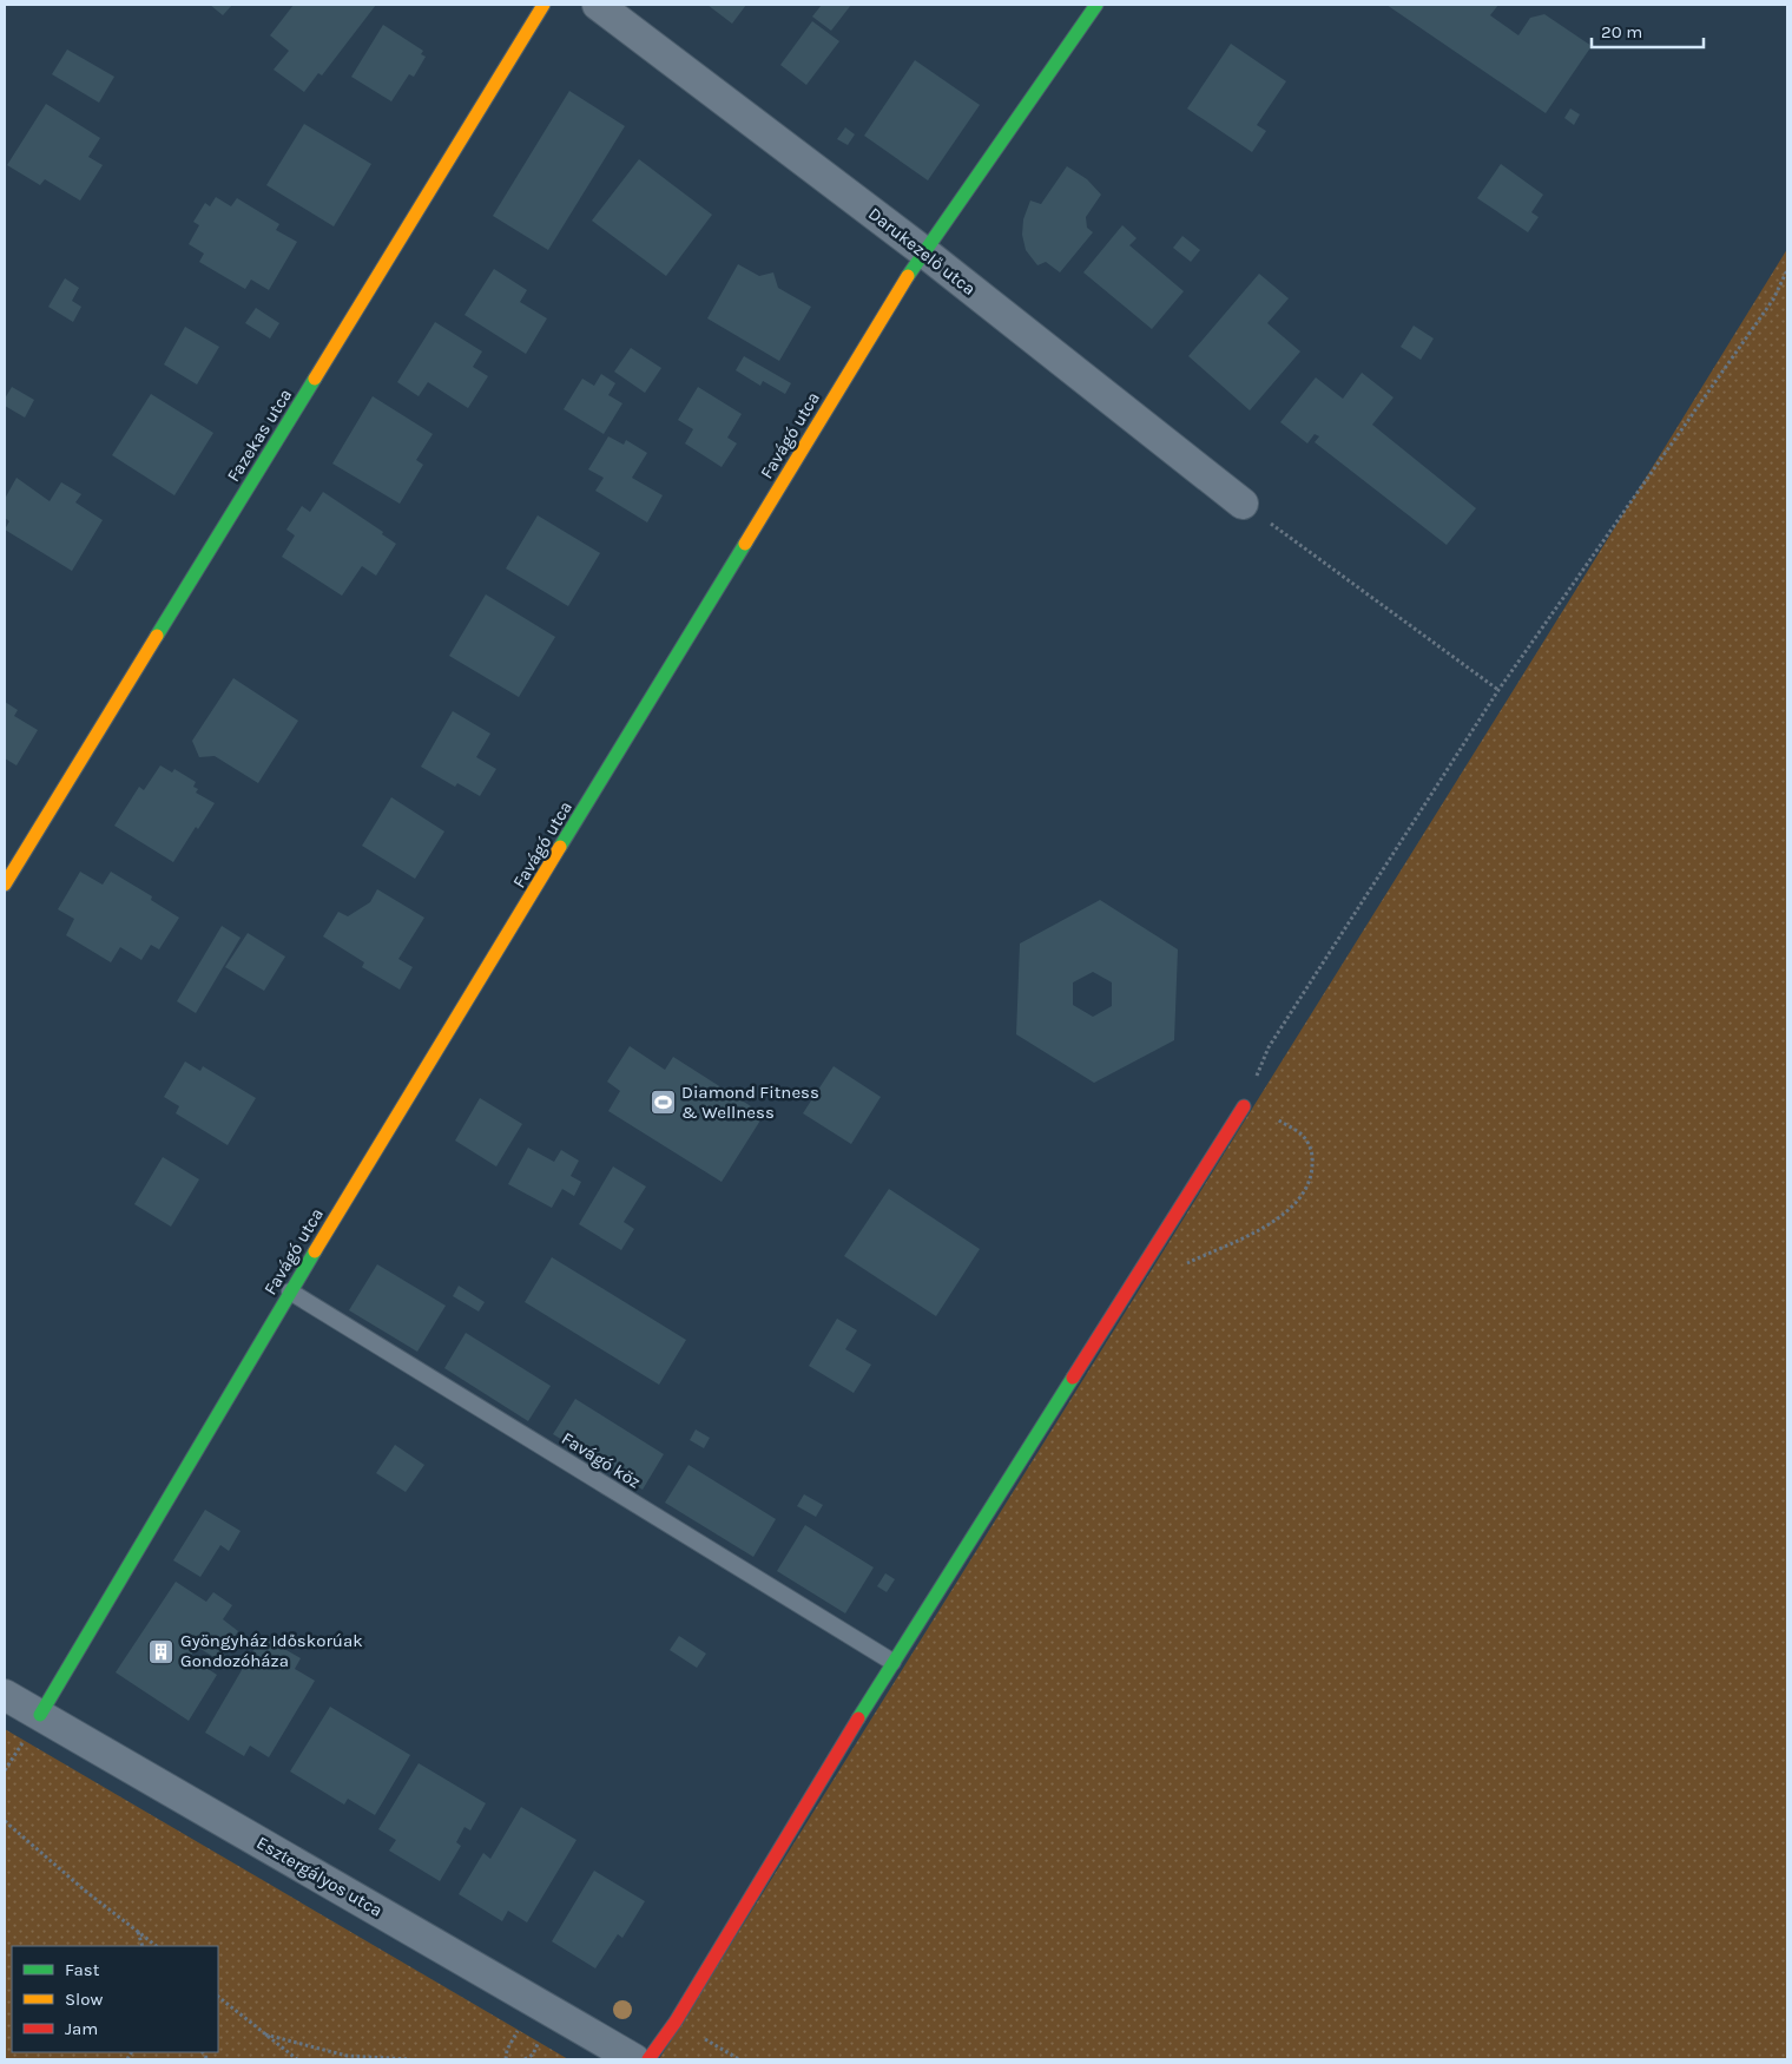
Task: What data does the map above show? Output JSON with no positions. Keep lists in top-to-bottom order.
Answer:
{
  "streets": {
    "street": [
      "Darukezelő utca",
      "Fazekas utca",
      "Favágó utca",
      "Esztergályos utca"
    ],
    "lane": ["Favágó köz"]
  },
  "crossings": [
    ["Darukezelő utca", "Favágó utca"],
    ["Favágó utca", "Favágó köz"],
    ["Favágó utca", "Esztergályos utca"]
  ],
  "places": {
    "sports": ["Diamond Fitness & Wellness"],
    "building": ["Gyöngyház Időskorúak Gondozóháza"]
  },
  "legend": ["Fast", "Slow", "Jam"],
  "scale_bar": "20 m"
}
